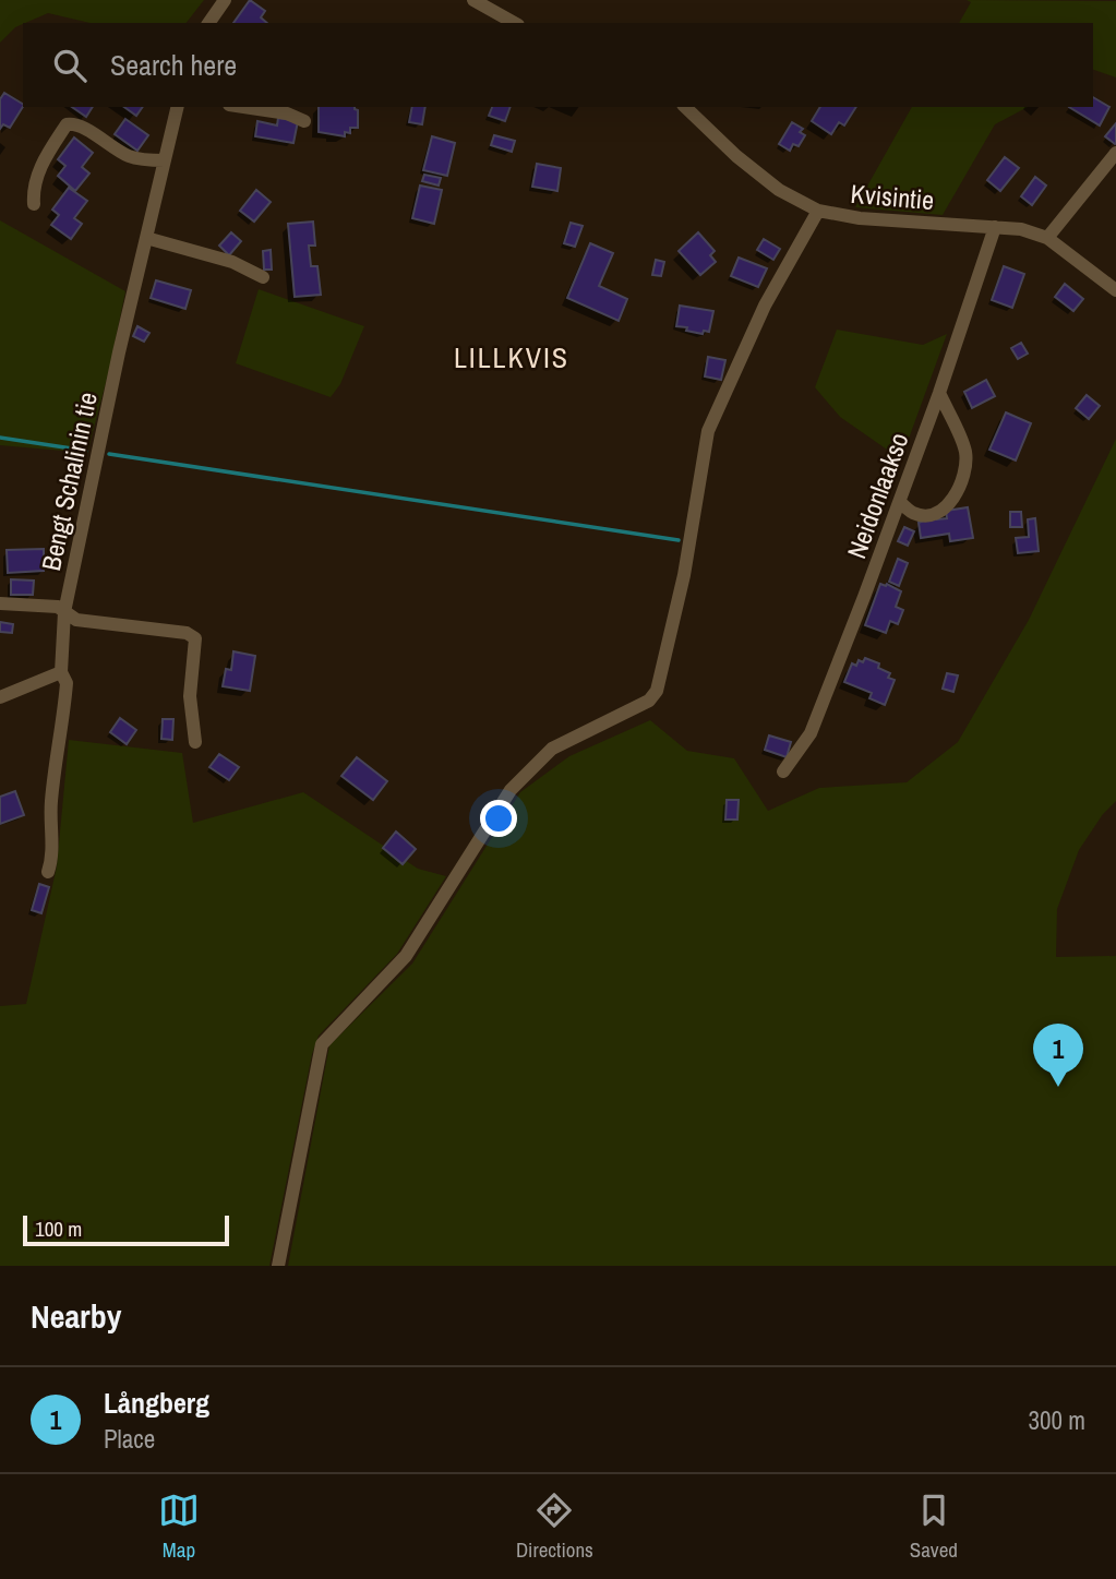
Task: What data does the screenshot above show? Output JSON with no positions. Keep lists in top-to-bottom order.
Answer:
{
  "streets": {
    "street": ["Kvisintie", "Bengt Schalinin tie", "Neidonlaakso"]
  },
  "crossings": [
    ["Kvisintie", "Neidonlaakso"]
  ],
  "districts": ["LILLKVIS"],
  "scale_bar": "100 m",
  "page": {
    "search": "Search here",
    "pins": "1",
    "scale": "100 m",
    "heading": "Nearby",
    "list": [
      {
        "mark": "1",
        "name": "Långberg",
        "note": "Place",
        "value": "300 m"
      }
    ],
    "nav": ["Map", "Directions", "Saved"]
  }
}
